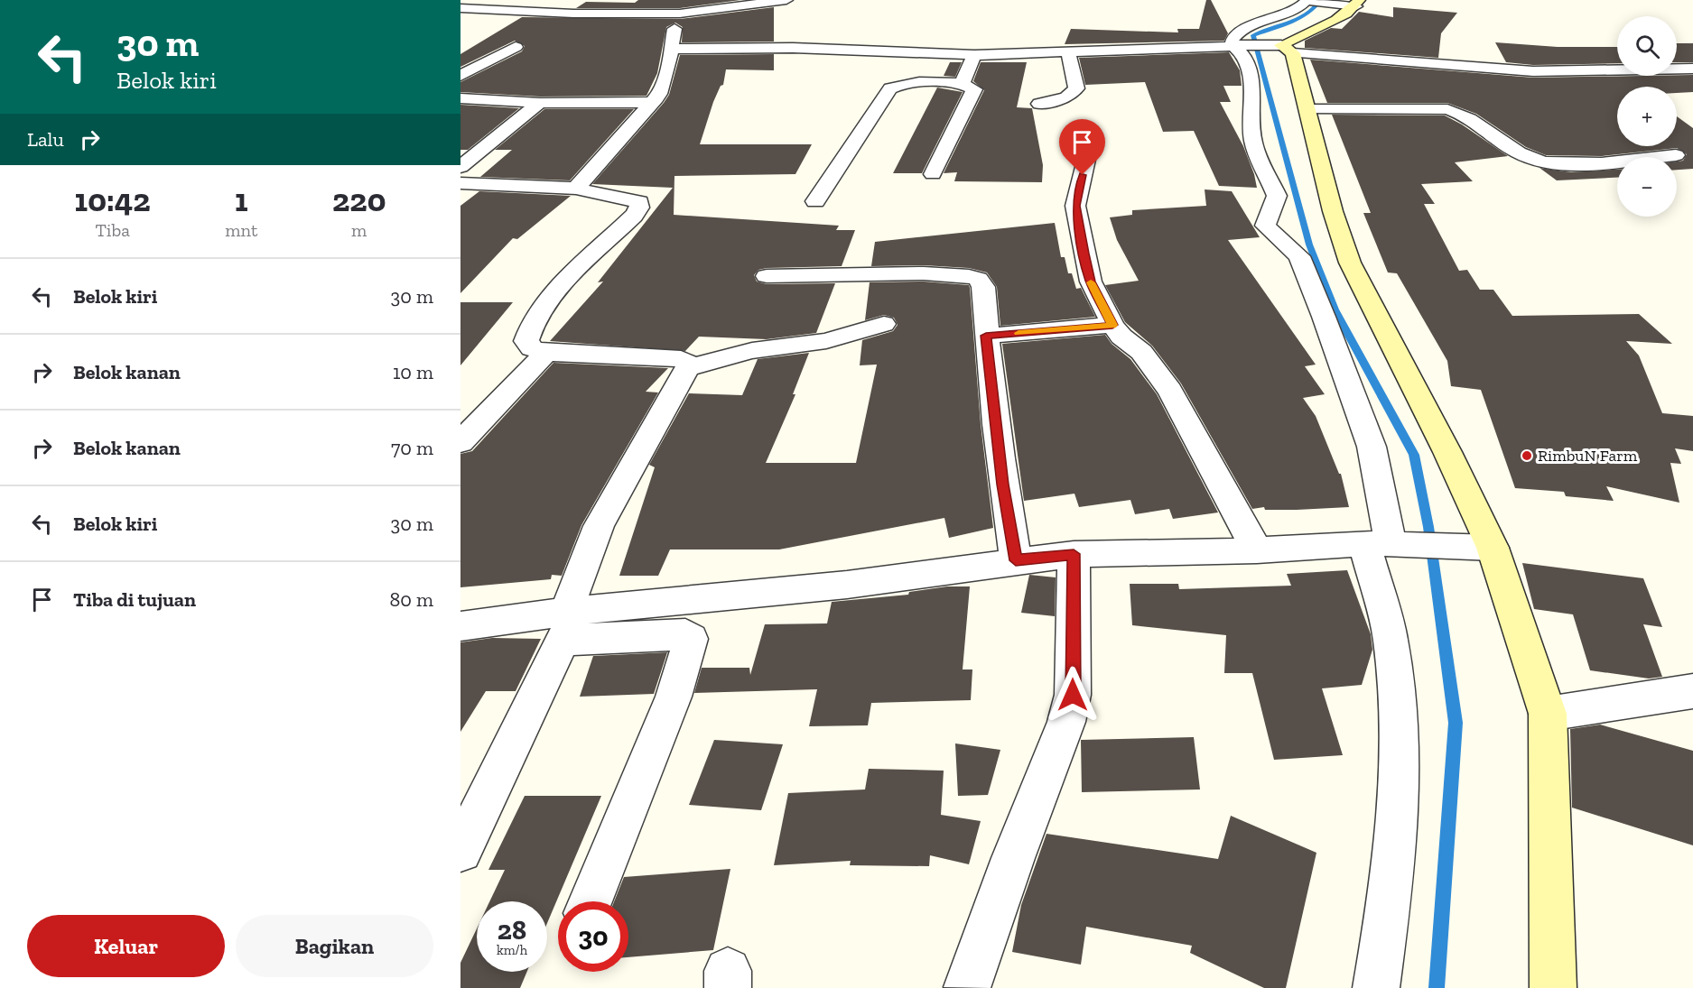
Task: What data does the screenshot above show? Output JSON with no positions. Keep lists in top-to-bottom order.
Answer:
{
  "places": ["RimbuN Farm"],
  "page": {
    "turn": ["30 m", "Belok kiri"],
    "map_buttons": ["+", "−"],
    "then": "Lalu",
    "eta": [
      "10:42",
      "Tiba",
      "1",
      "mnt",
      "220",
      "m"
    ],
    "list": [
      {
        "name": "Belok kiri",
        "value": "30 m"
      },
      {
        "name": "Belok kanan",
        "value": "10 m"
      },
      {
        "name": "Belok kanan",
        "value": "70 m"
      },
      {
        "name": "Belok kiri",
        "value": "30 m"
      },
      {
        "name": "Tiba di tujuan",
        "value": "80 m"
      }
    ],
    "speed": "28 km/h",
    "limit": "30",
    "buttons": ["Keluar", "Bagikan"]
  }
}
